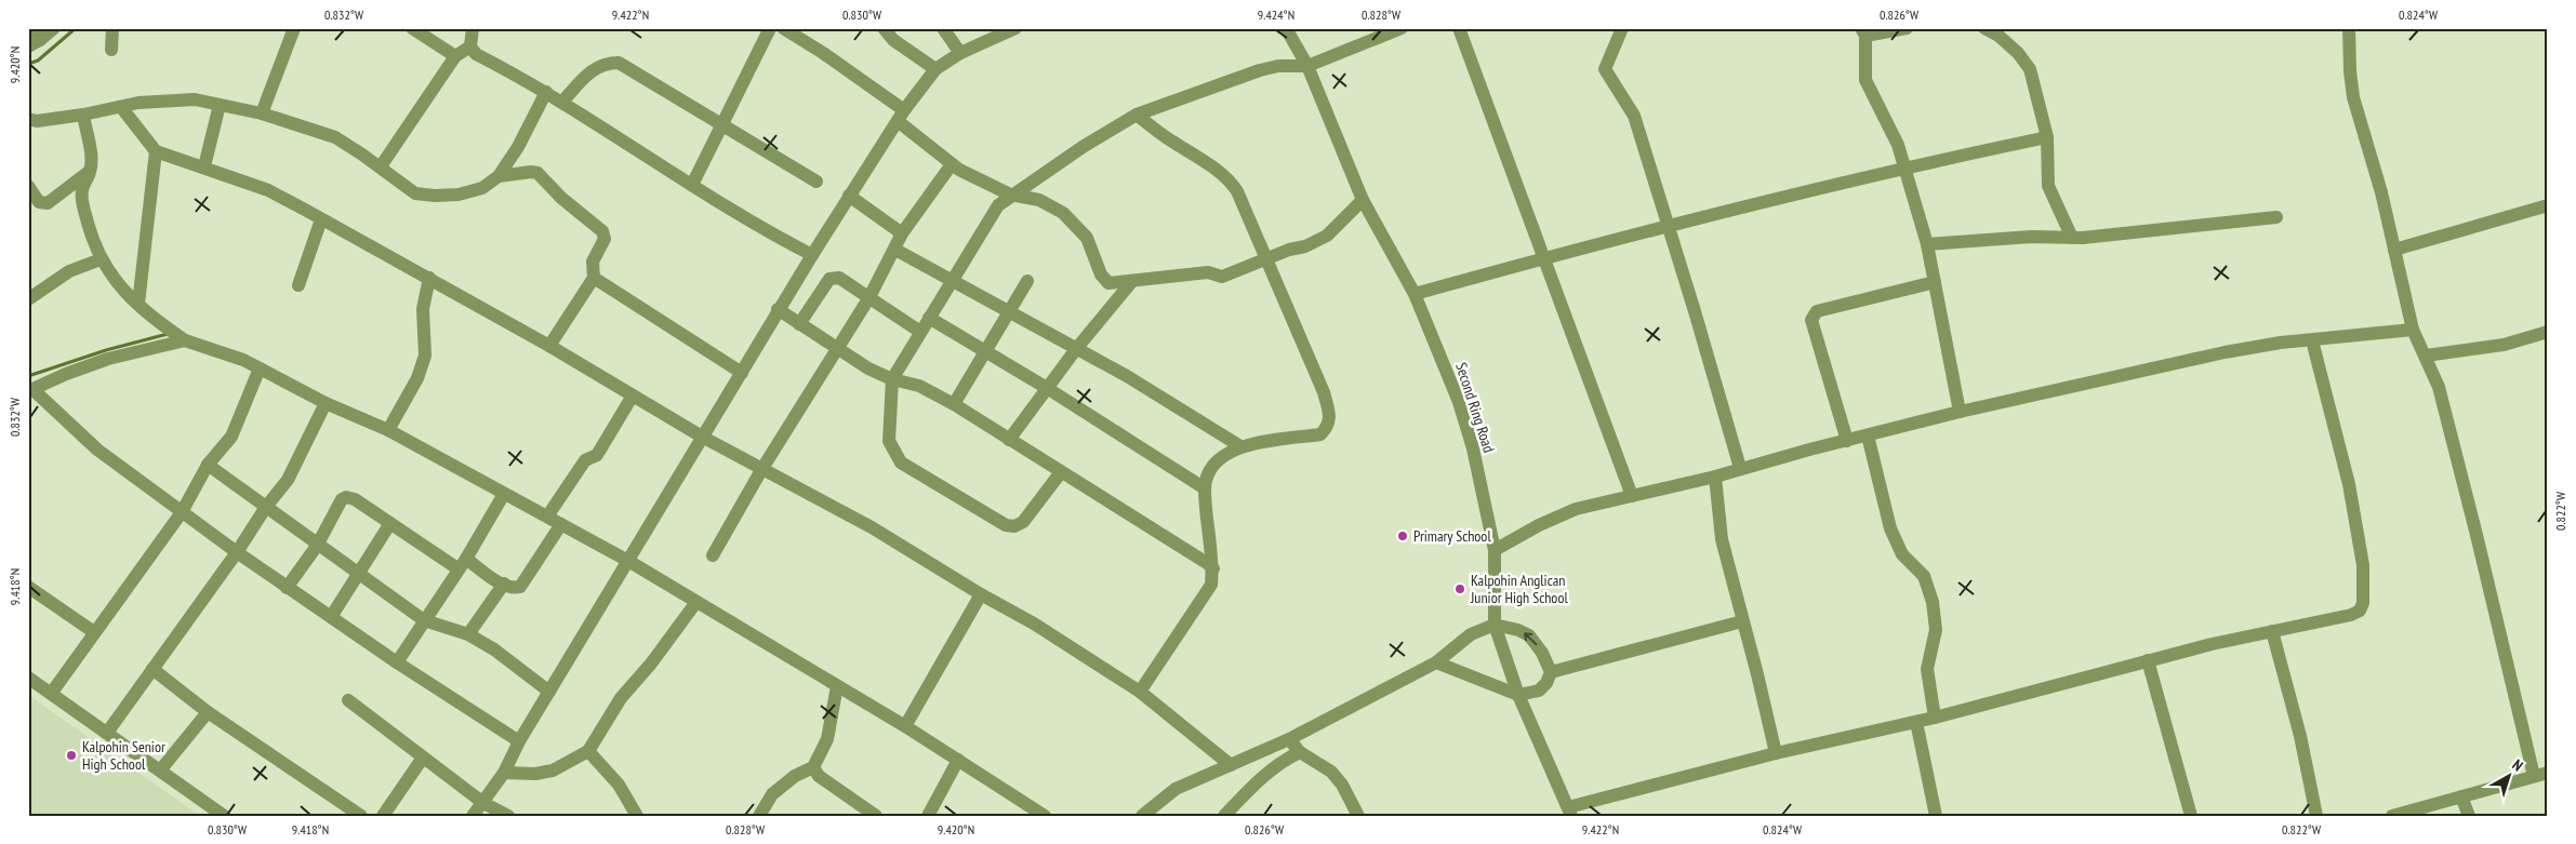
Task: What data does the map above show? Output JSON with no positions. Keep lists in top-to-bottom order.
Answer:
{
  "streets": {
    "street": ["Second Ring Road"]
  },
  "places": ["Primary School", "Kalpohin Anglican Junior High School", "Kalpohin Senior High School"],
  "north": "top right",
  "coordinates": [
    "0.832°W",
    "9.422°N",
    "0.830°W",
    "9.424°N",
    "0.828°W",
    "0.826°W",
    "0.824°W",
    "9.420°N",
    "0.822°W",
    "9.418°N"
  ]
}
